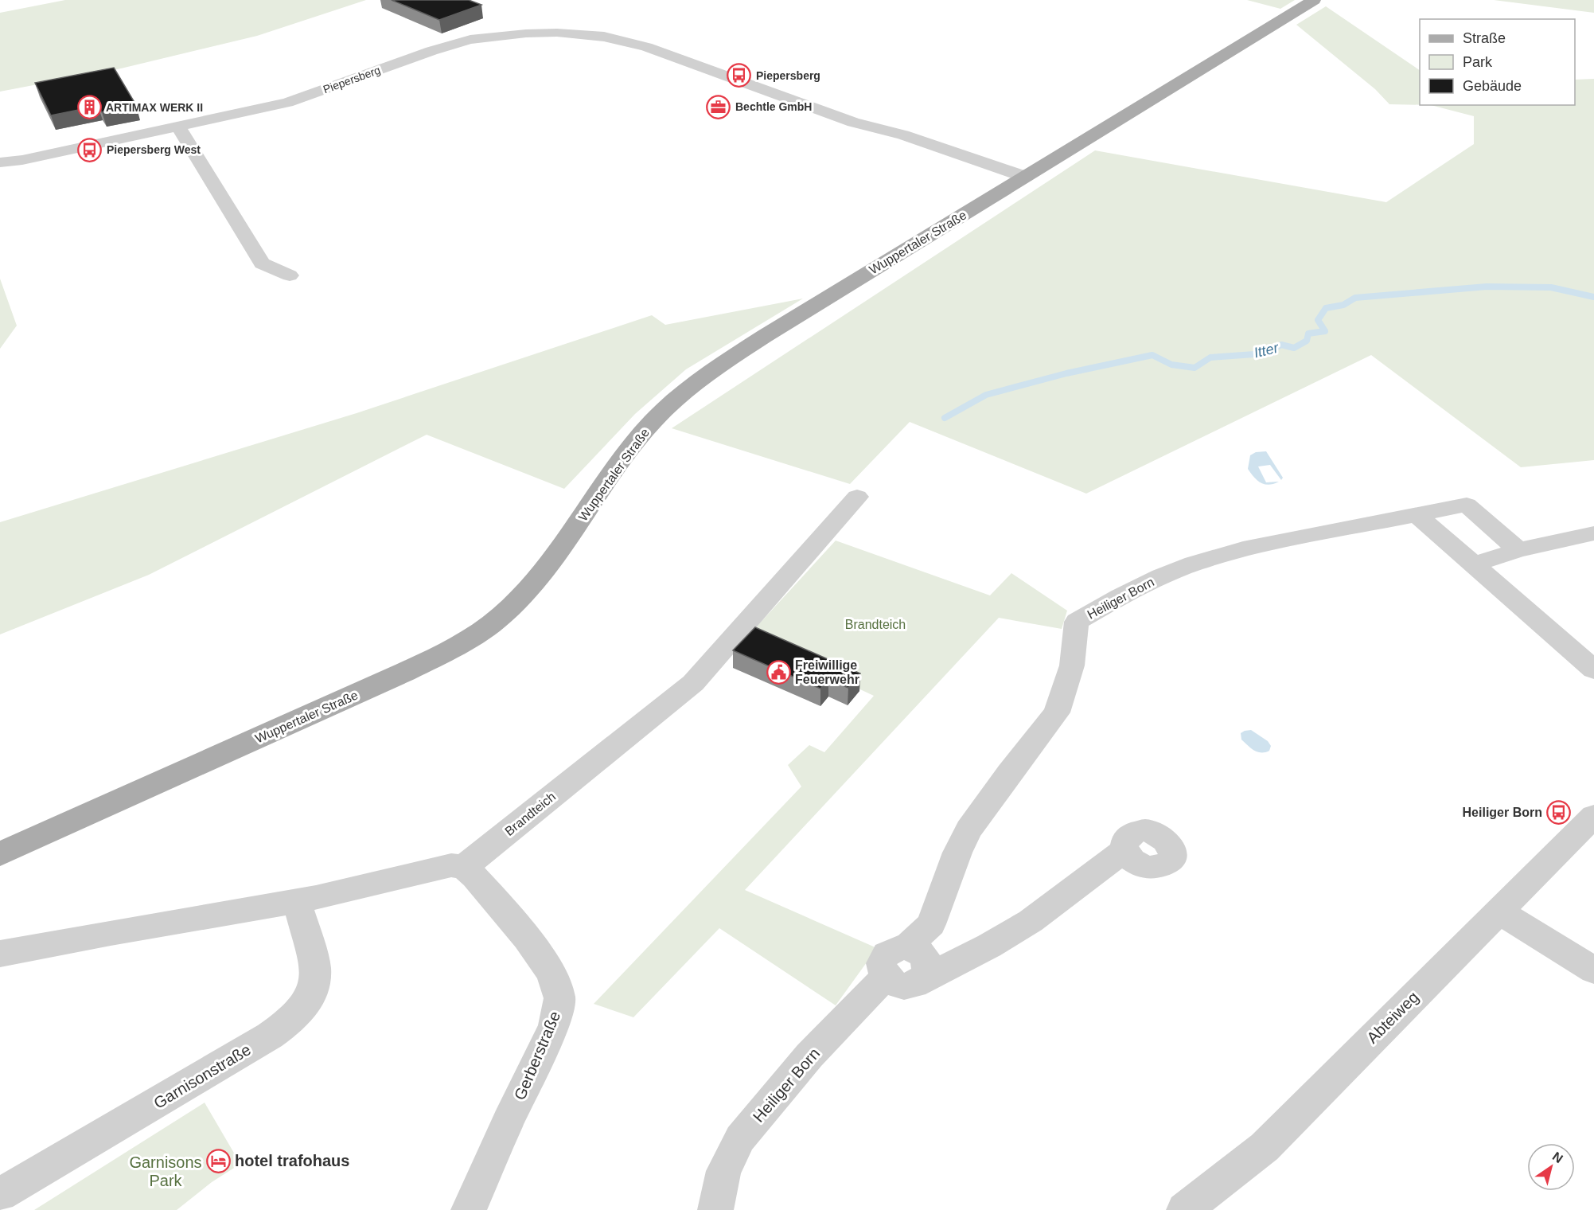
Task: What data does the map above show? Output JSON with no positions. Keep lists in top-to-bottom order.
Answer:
{
  "streets": {
    "main road": ["Wuppertaler Straße"],
    "street": [
      "Piepersberg",
      "Heiliger Born",
      "Brandteich",
      "Abteiweg",
      "Gerberstraße",
      "Garnisonstraße"
    ]
  },
  "crossings": [
    ["Piepersberg", "Wuppertaler Straße"],
    ["Brandteich", "Gerberstraße"]
  ],
  "water": ["Itter"],
  "parks": ["Brandteich", "Garnisons Park"],
  "places": {
    "bus stop": ["Piepersberg", "Piepersberg West", "Heiliger Born"],
    "office": ["Bechtle GmbH"],
    "building": ["ARTIMAX WERK II"],
    "public building": ["Freiwillige Feuerwehr"],
    "hotel": ["hotel trafohaus"]
  },
  "legend": ["Straße", "Park", "Gebäude"],
  "north": "top right"
}
